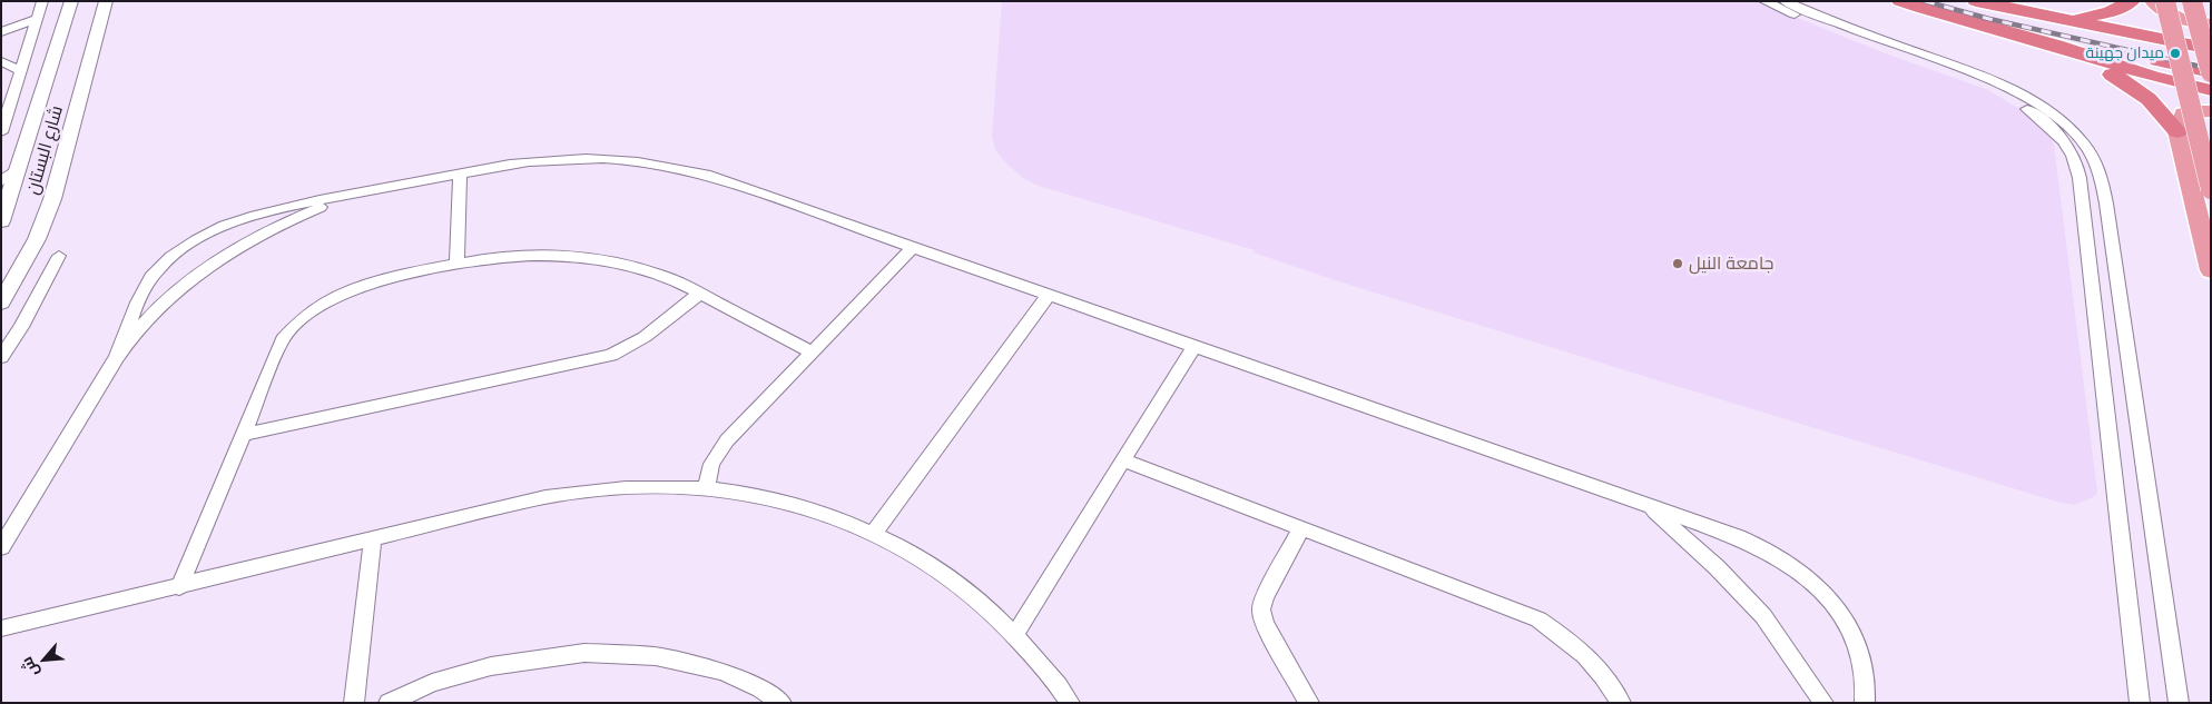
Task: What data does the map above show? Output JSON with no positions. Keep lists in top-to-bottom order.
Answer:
{
  "streets": {
    "street": ["شارع البستان"]
  },
  "places": ["ميدان جهينة", "جامعة النيل"],
  "north": "bottom left"
}
